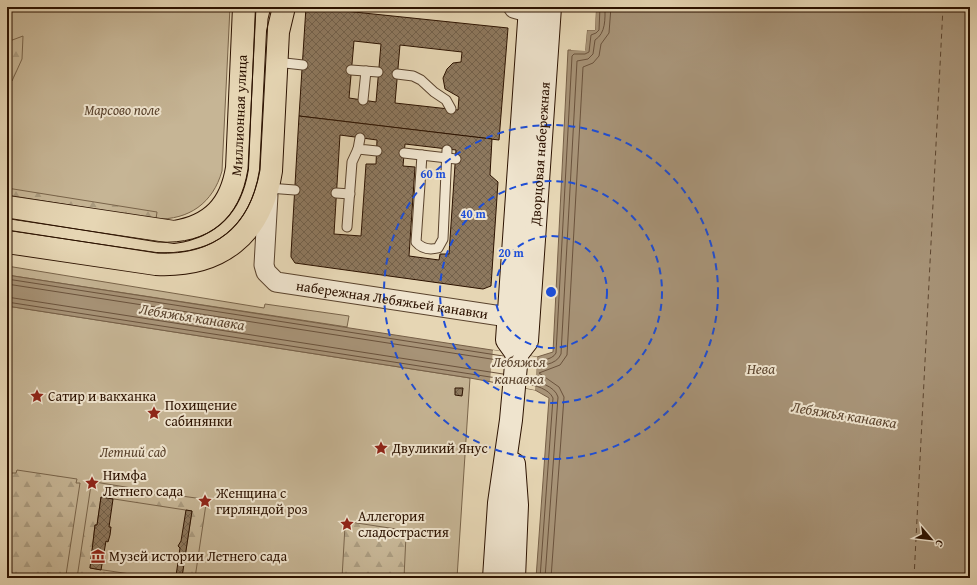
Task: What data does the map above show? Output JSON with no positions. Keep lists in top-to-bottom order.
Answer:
{
  "streets": {
    "main road": ["Миллионная улица", "Дворцовая набережная"],
    "street": ["набережная Лебяжьей канавки"]
  },
  "crossings": [
    ["Дворцовая набережная", "набережная Лебяжьей канавки"]
  ],
  "water": ["Лебяжья канавка", "Нева"],
  "parks": ["Марсово поле", "Летний сад"],
  "places": {
    "place": [
      "Сатир и вакханка",
      "Похищение сабинянки",
      "Двуликий Янус",
      "Нимфа Летнего сада",
      "Женщина с гирляндой роз",
      "Аллегория сладострастия"
    ],
    "museum": ["Музей истории Летнего сада"]
  },
  "north": "bottom right",
  "rings": ["60 m", "40 m", "20 m"]
}
